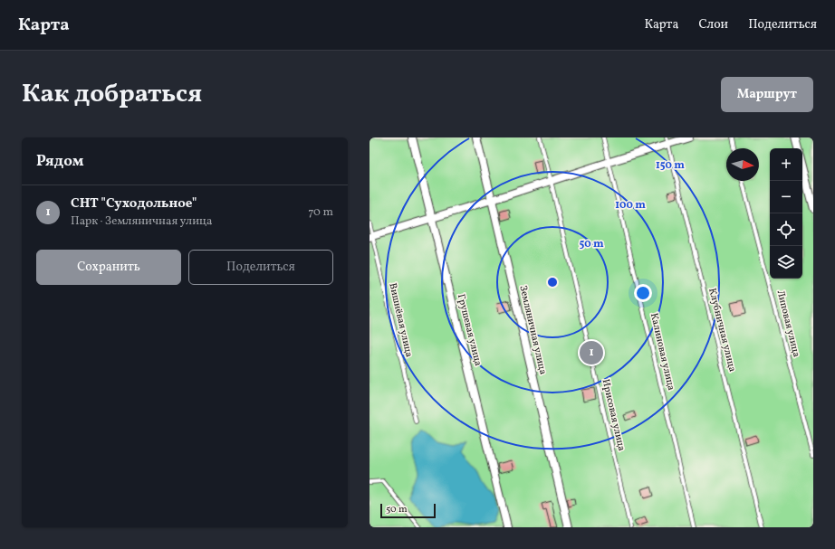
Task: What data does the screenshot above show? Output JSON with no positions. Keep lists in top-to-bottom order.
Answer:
{
  "streets": {
    "street": ["Грушевая улица", "Земляничная улица"],
    "lane": [
      "Вишнёвая улица",
      "Липовая улица",
      "Клубничная улица",
      "Калиновая улица",
      "Ирисовая улица"
    ]
  },
  "scale_bar": "50 m",
  "north": "right",
  "page": {
    "header": "Карта",
    "nav": ["Карта", "Слои", "Поделиться"],
    "title": "Как добраться",
    "buttons": [
      "Маршрут",
      ["Сохранить", "Поделиться"]
    ],
    "heading": "Рядом",
    "map_buttons": ["+", "−"],
    "list": [
      {
        "mark": "1",
        "name": "СНТ \"Суходольное\"",
        "note": "Парк · Земляничная улица",
        "value": "70 m"
      }
    ],
    "pins": "1",
    "scale": "50 m"
  },
  "rings": ["150 m", "100 m", "50 m"]
}
